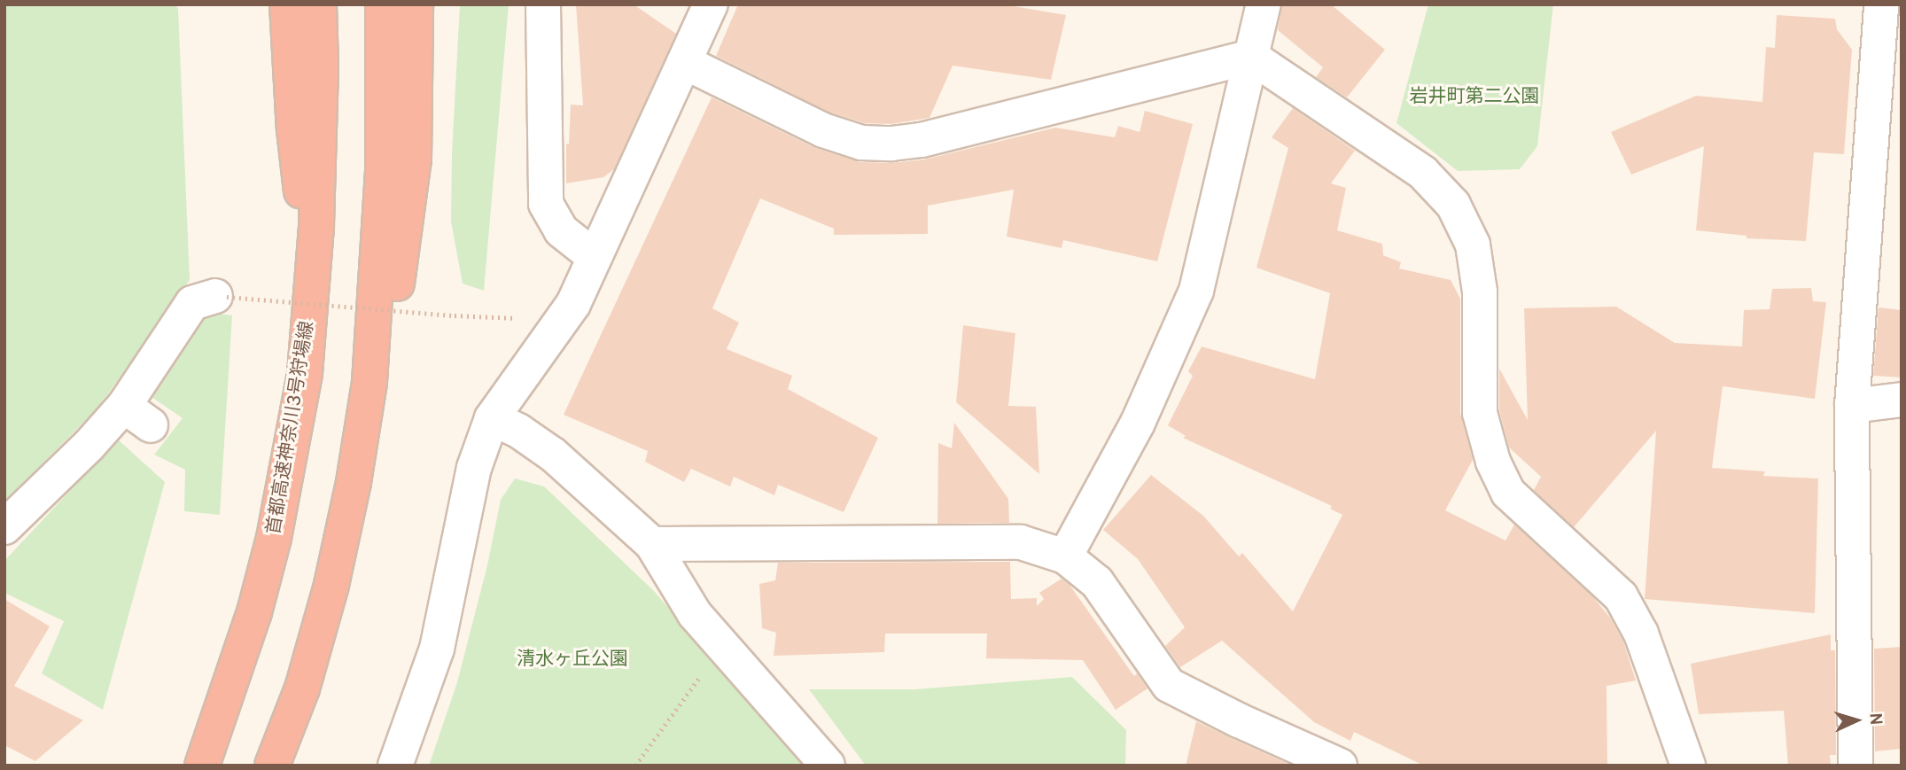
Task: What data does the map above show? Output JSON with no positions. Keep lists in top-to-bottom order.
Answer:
{
  "streets": {
    "highway": ["首都高速神奈川3号狩場線"]
  },
  "parks": ["岩井町第二公園", "清水ヶ丘公園"],
  "north": "right"
}
